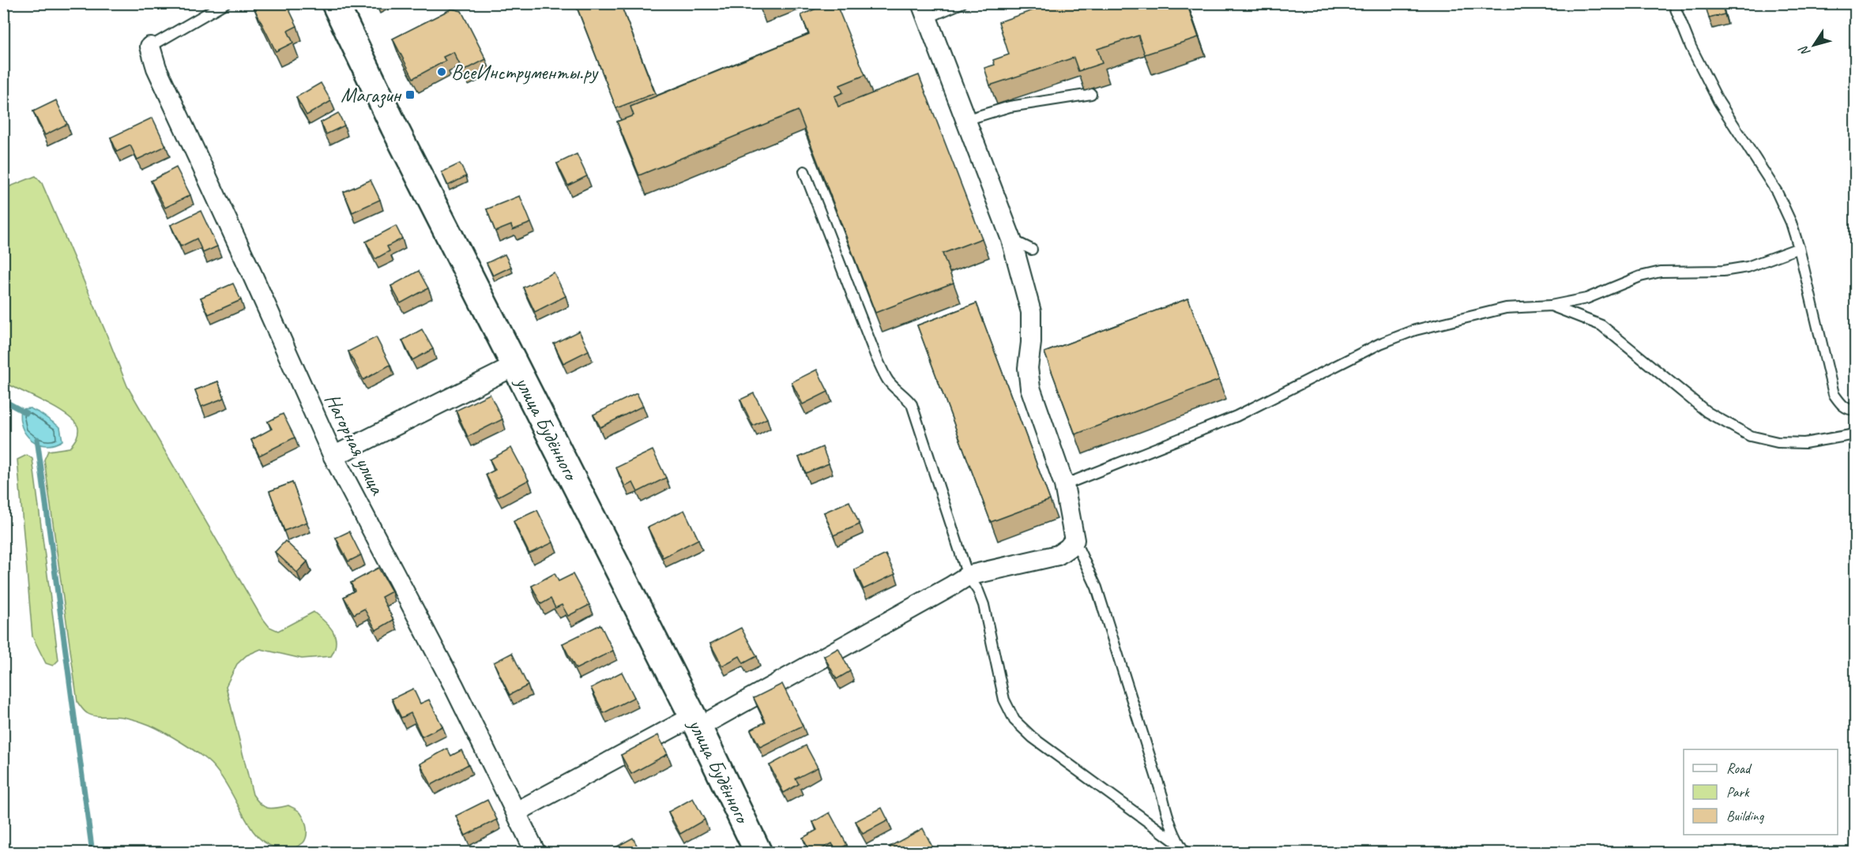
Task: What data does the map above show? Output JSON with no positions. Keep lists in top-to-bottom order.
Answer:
{
  "streets": {
    "main road": ["улица Будённого"],
    "street": ["Нагорная улица"]
  },
  "places": {
    "other": ["ВсеИнструменты.ру"],
    "transit": ["Магазин"]
  },
  "legend": ["Road", "Park", "Building"],
  "north": "bottom left"
}
